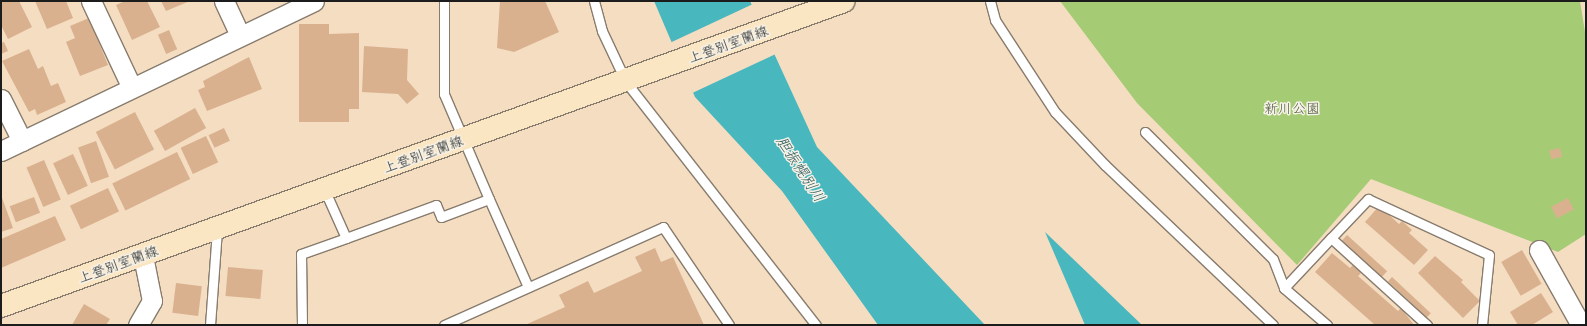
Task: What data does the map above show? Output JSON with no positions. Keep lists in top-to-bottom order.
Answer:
{
  "streets": {
    "main road": ["上登別室蘭線"]
  },
  "water": ["胆振幌別川"],
  "parks": ["新川公園"]
}
